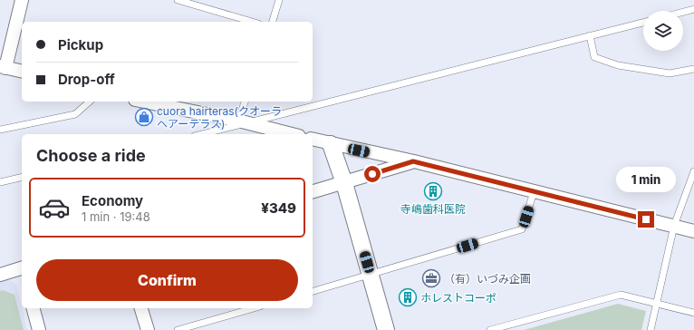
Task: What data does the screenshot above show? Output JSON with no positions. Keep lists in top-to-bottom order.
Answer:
{
  "places": {
    "shop": ["cuora hairteras(クオーラ ヘアーテラス)"],
    "building": ["寺嶋歯科医院", "ホレストコーポ"],
    "office": ["（有）いづみ企画"]
  },
  "page": {
    "banner": ["Pickup", "Drop-off"],
    "heading": "Choose a ride",
    "bubble": "1 min",
    "list": [
      {
        "name": "Economy",
        "note": "1 min · 19:48",
        "value": "¥349"
      }
    ],
    "buttons": "Confirm"
  }
}
